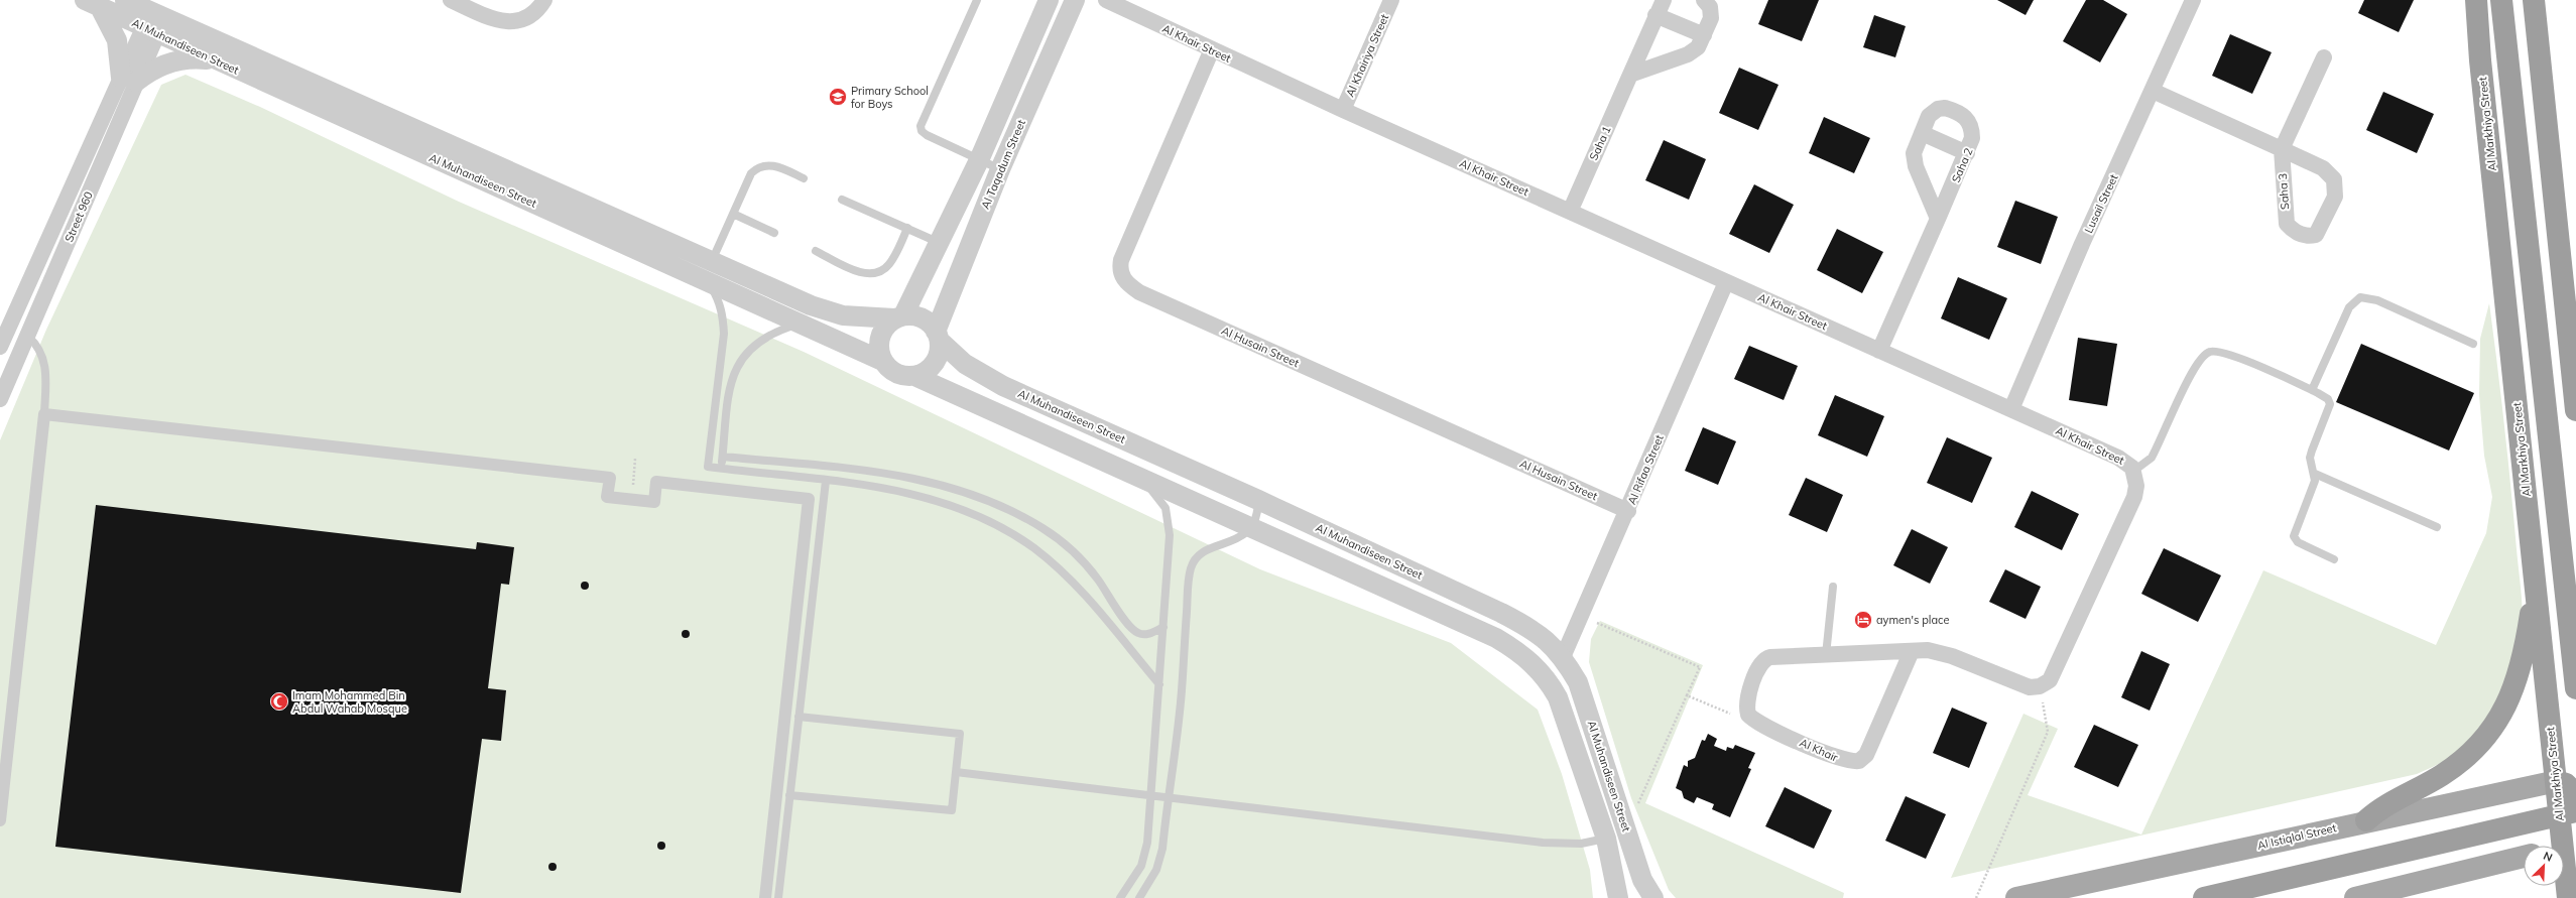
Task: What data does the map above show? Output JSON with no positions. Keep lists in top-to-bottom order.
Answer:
{
  "streets": {
    "highway": ["Al Markhiya Street"],
    "main road": ["Al Istiqlal Street"],
    "street": [
      "Al Khair Street",
      "Al Muhandiseen Street",
      "Al Khairiya Street",
      "Saha 1",
      "Al Taqadum Street",
      "Saha 2",
      "Saha 3",
      "Lusail Street",
      "Street 960",
      "Al Husain Street",
      "Al Rifaa Street",
      "Al Khair"
    ]
  },
  "crossings": [
    ["Al Khair Street", "Al Khairiya Street"],
    ["Al Khair Street", "Saha 1"],
    ["Al Khair Street", "Saha 2"],
    ["Al Khair Street", "Lusail Street"],
    ["Al Khair Street", "Al Husain Street"],
    ["Al Khair Street", "Al Rifaa Street"],
    ["Al Muhandiseen Street", "Al Taqadum Street"],
    ["Al Muhandiseen Street", "Street 960"],
    ["Al Muhandiseen Street", "Al Rifaa Street"],
    ["Al Markhiya Street", "Al Istiqlal Street"],
    ["Saha 3", "Lusail Street"],
    ["Al Husain Street", "Al Rifaa Street"]
  ],
  "places": {
    "school or university": ["Primary School for Boys"],
    "hotel": ["aymen's place"],
    "mosque": ["Imam Mohammed Bin Abdul Wahab Mosque"]
  },
  "north": "top right"
}
